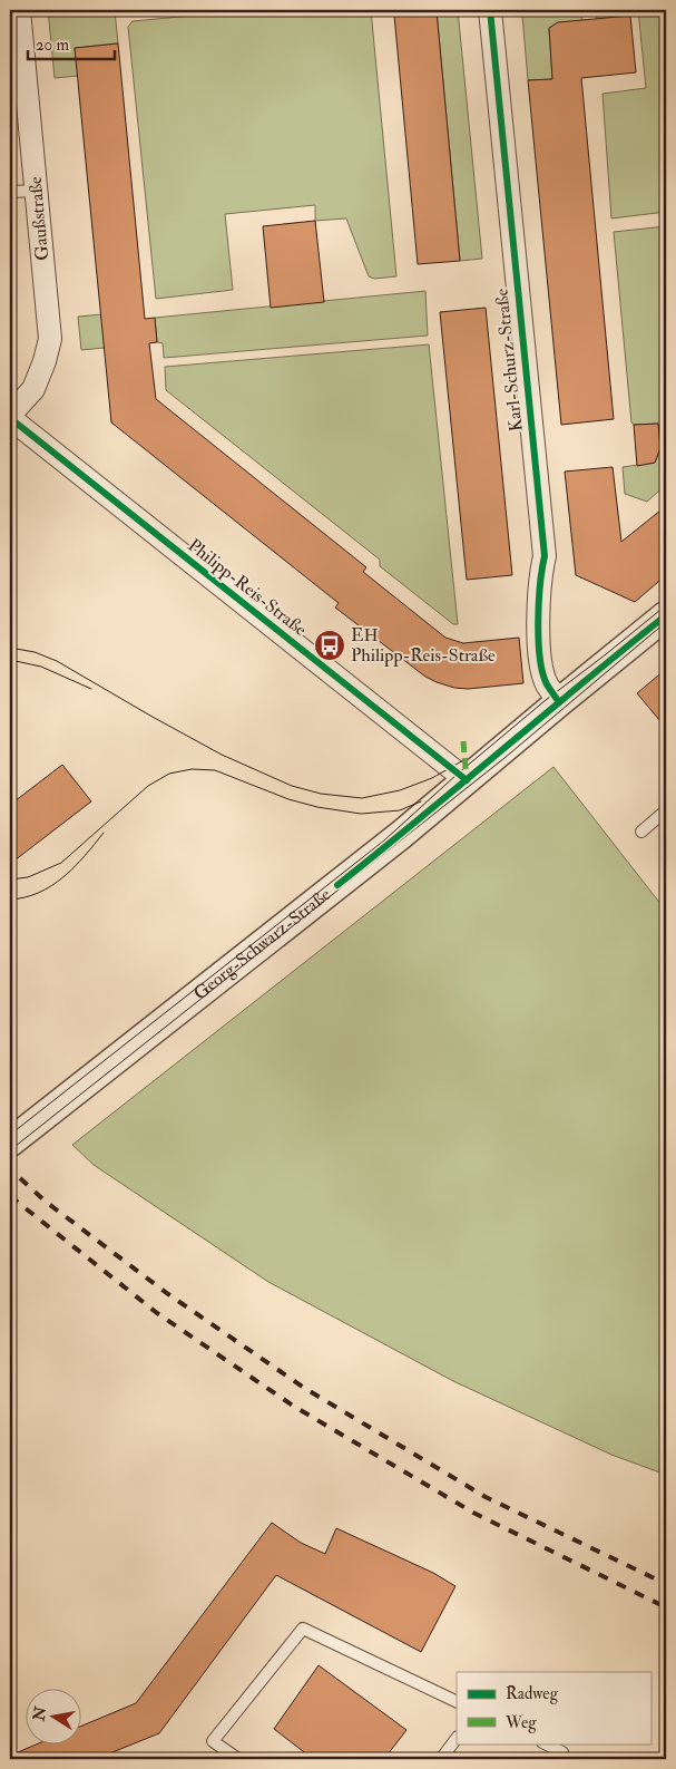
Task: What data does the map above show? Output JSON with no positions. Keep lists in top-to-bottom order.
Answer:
{
  "streets": {
    "street": [
      "Gaußstraße",
      "Karl-Schurz-Straße",
      "Philipp-Reis-Straße",
      "Georg-Schwarz-Straße"
    ]
  },
  "crossings": [
    ["Gaußstraße", "Philipp-Reis-Straße"],
    ["Karl-Schurz-Straße", "Georg-Schwarz-Straße"],
    ["Philipp-Reis-Straße", "Georg-Schwarz-Straße"]
  ],
  "places": {
    "bus stop": ["EH Philipp-Reis-Straße"]
  },
  "legend": ["Radweg", "Weg"],
  "scale_bar": "20 m",
  "north": "left"
}
